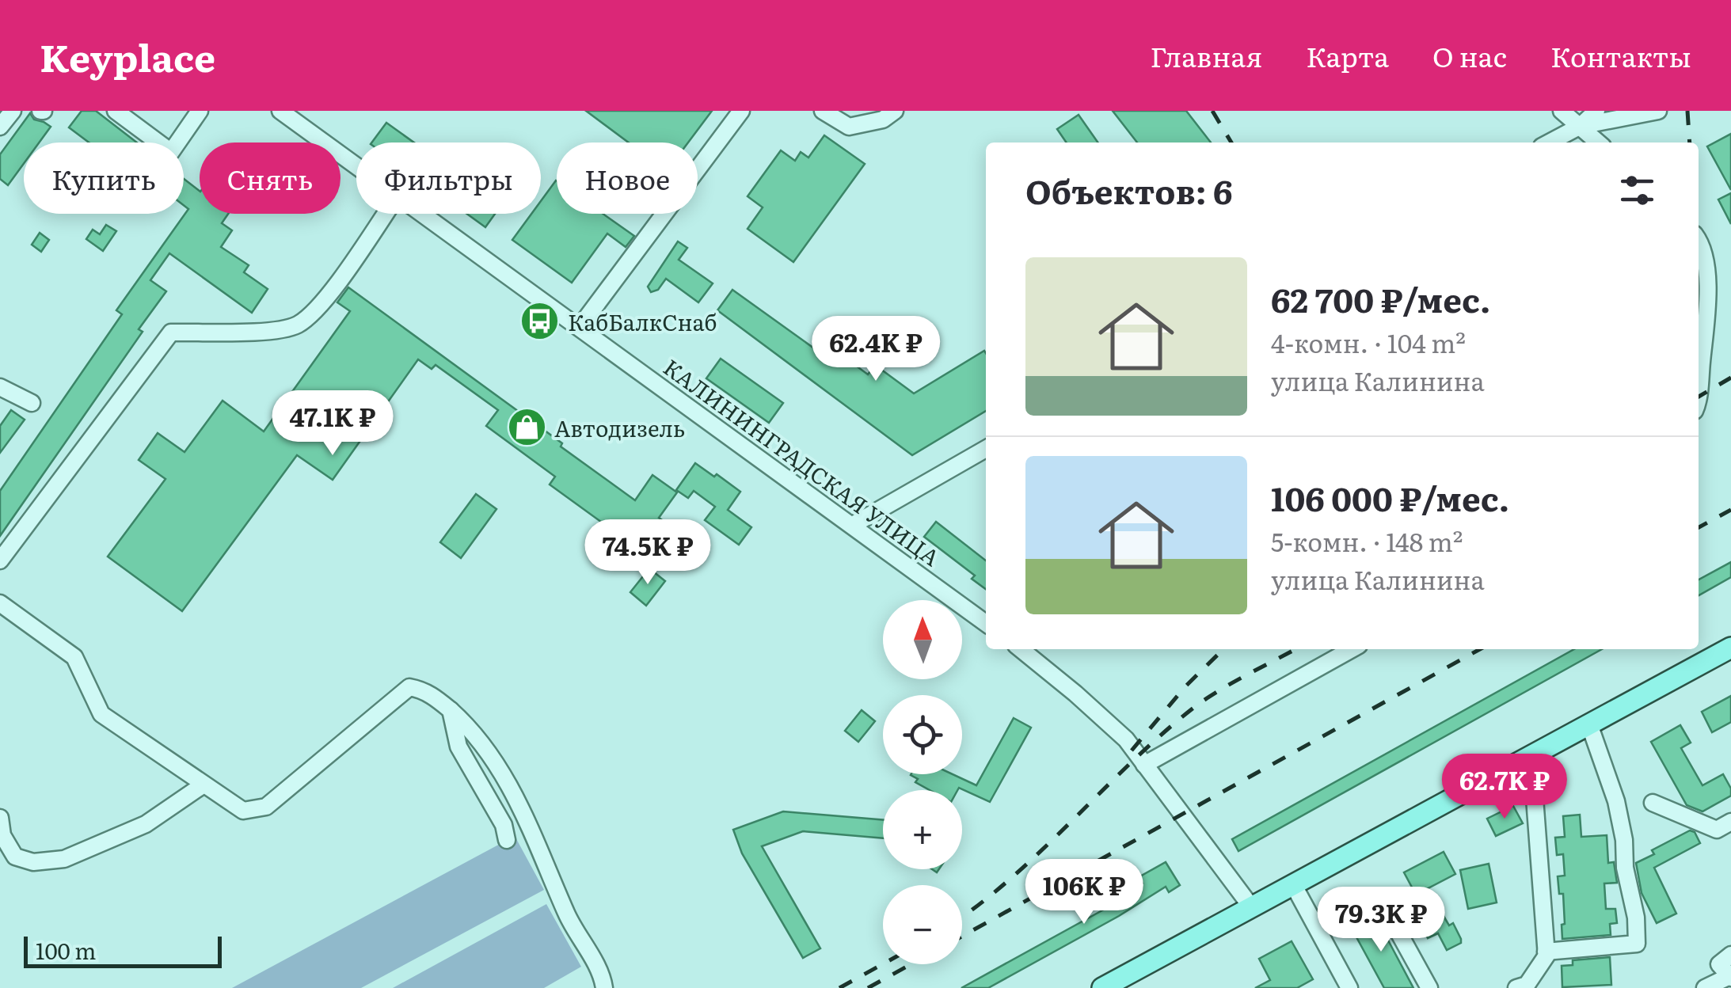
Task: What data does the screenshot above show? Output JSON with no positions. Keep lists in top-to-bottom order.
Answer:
{
  "streets": {
    "street": ["КАЛИНИНГРАДСКАЯ УЛИЦА"]
  },
  "places": {
    "bus stop": ["КабБалкСнаб"],
    "shop": ["Автодизель"]
  },
  "scale_bar": "100 m",
  "north": "top",
  "page": {
    "header": "Keyplace",
    "nav": [
      "Главная",
      "Карта",
      "О нас",
      "Контакты"
    ],
    "chip": [
      "Купить",
      "Снять",
      "Фильтры",
      "Новое"
    ],
    "heading": "Объектов: 6",
    "list": [
      {
        "name": "62 700 ₽/мес.",
        "note": "4-комн. · 104 m² · улица Калинина"
      },
      {
        "name": "106 000 ₽/мес.",
        "note": "5-комн. · 148 m² · улица Калинина"
      }
    ],
    "price": [
      "62.4K ₽",
      "47.1K ₽",
      "74.5K ₽",
      "62.7K ₽",
      "106K ₽",
      "79.3K ₽"
    ],
    "map_buttons": ["+", "−"],
    "scale": "100 m"
  }
}
